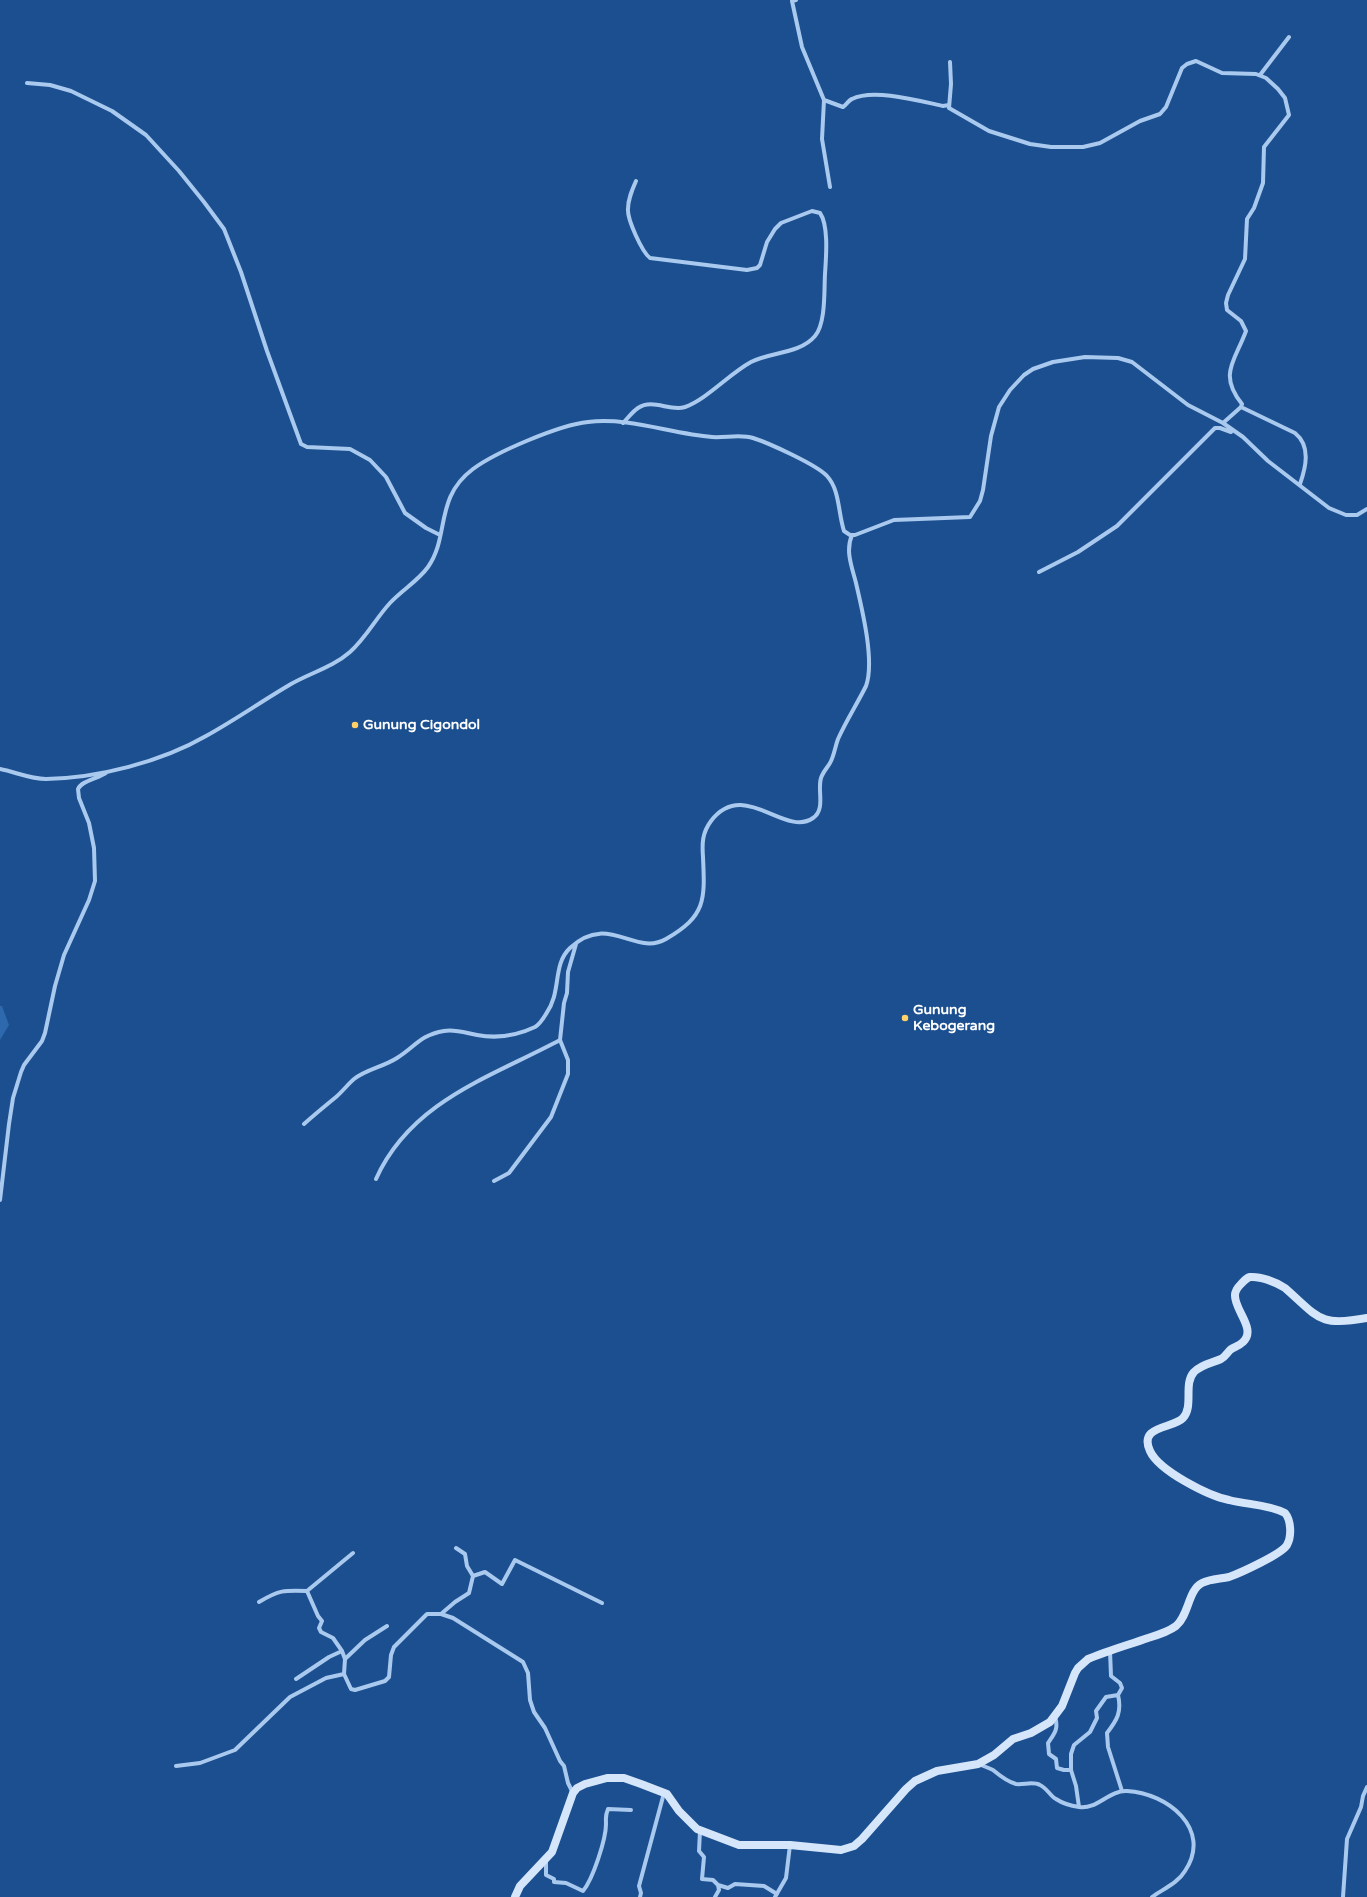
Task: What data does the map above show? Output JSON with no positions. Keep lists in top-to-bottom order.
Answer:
{
  "places": ["Gunung Cigondol", "Gunung Kebogerang"]
}
